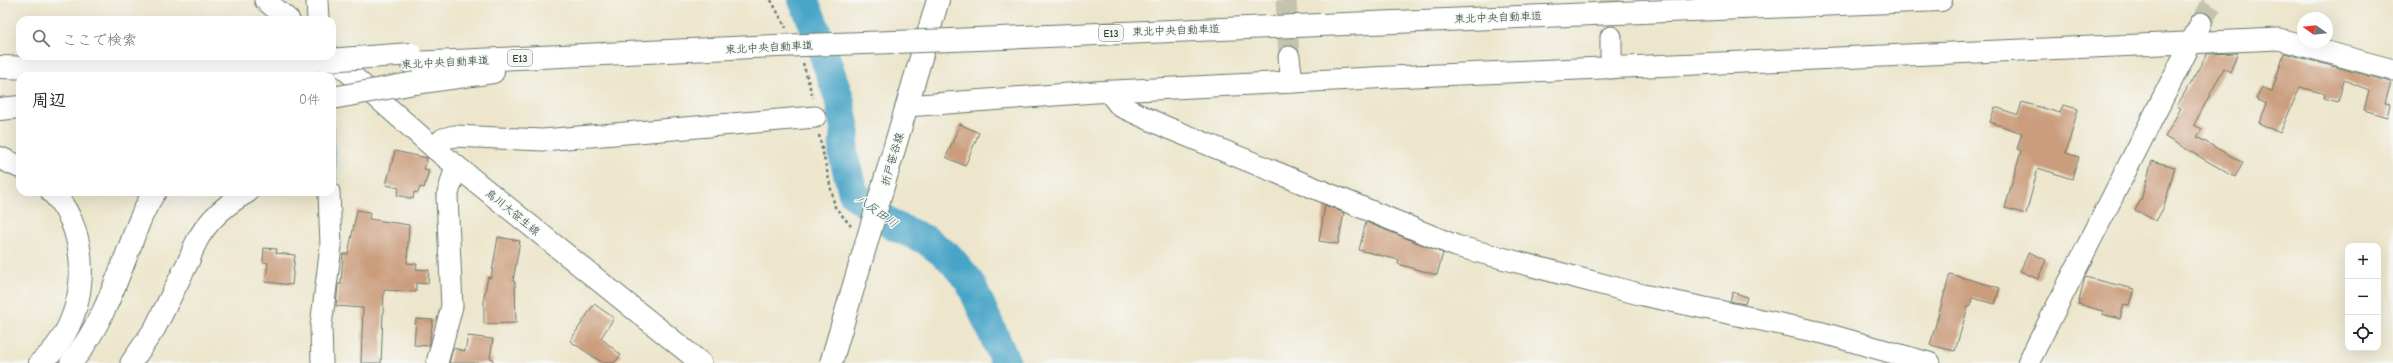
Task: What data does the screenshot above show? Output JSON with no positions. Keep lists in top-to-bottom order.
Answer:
{
  "streets": {
    "main road": ["東北中央自動車道", "E13", "折戸笹谷線"],
    "street": ["鳥川大笹生線"]
  },
  "water": ["八反田川"],
  "north": "left",
  "page": {
    "search": "ここで検索",
    "heading": ["周辺", "0件"],
    "map_buttons": ["+", "−"]
  }
}
